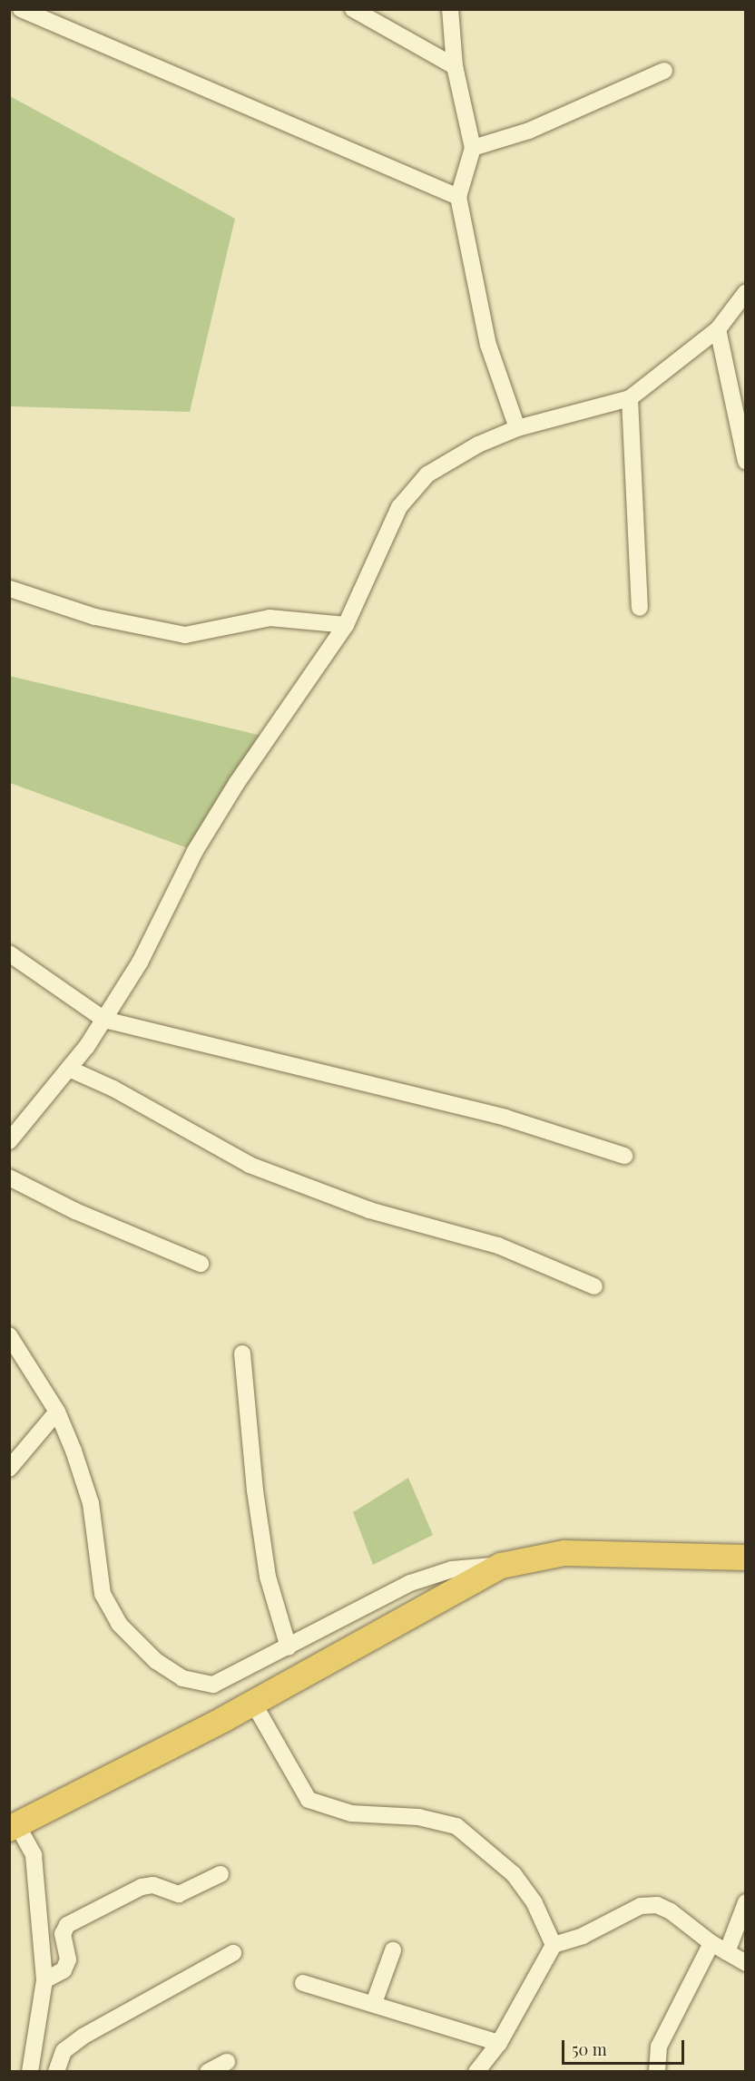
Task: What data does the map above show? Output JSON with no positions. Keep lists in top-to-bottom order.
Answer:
{
  "scale_bar": "50 m"
}
